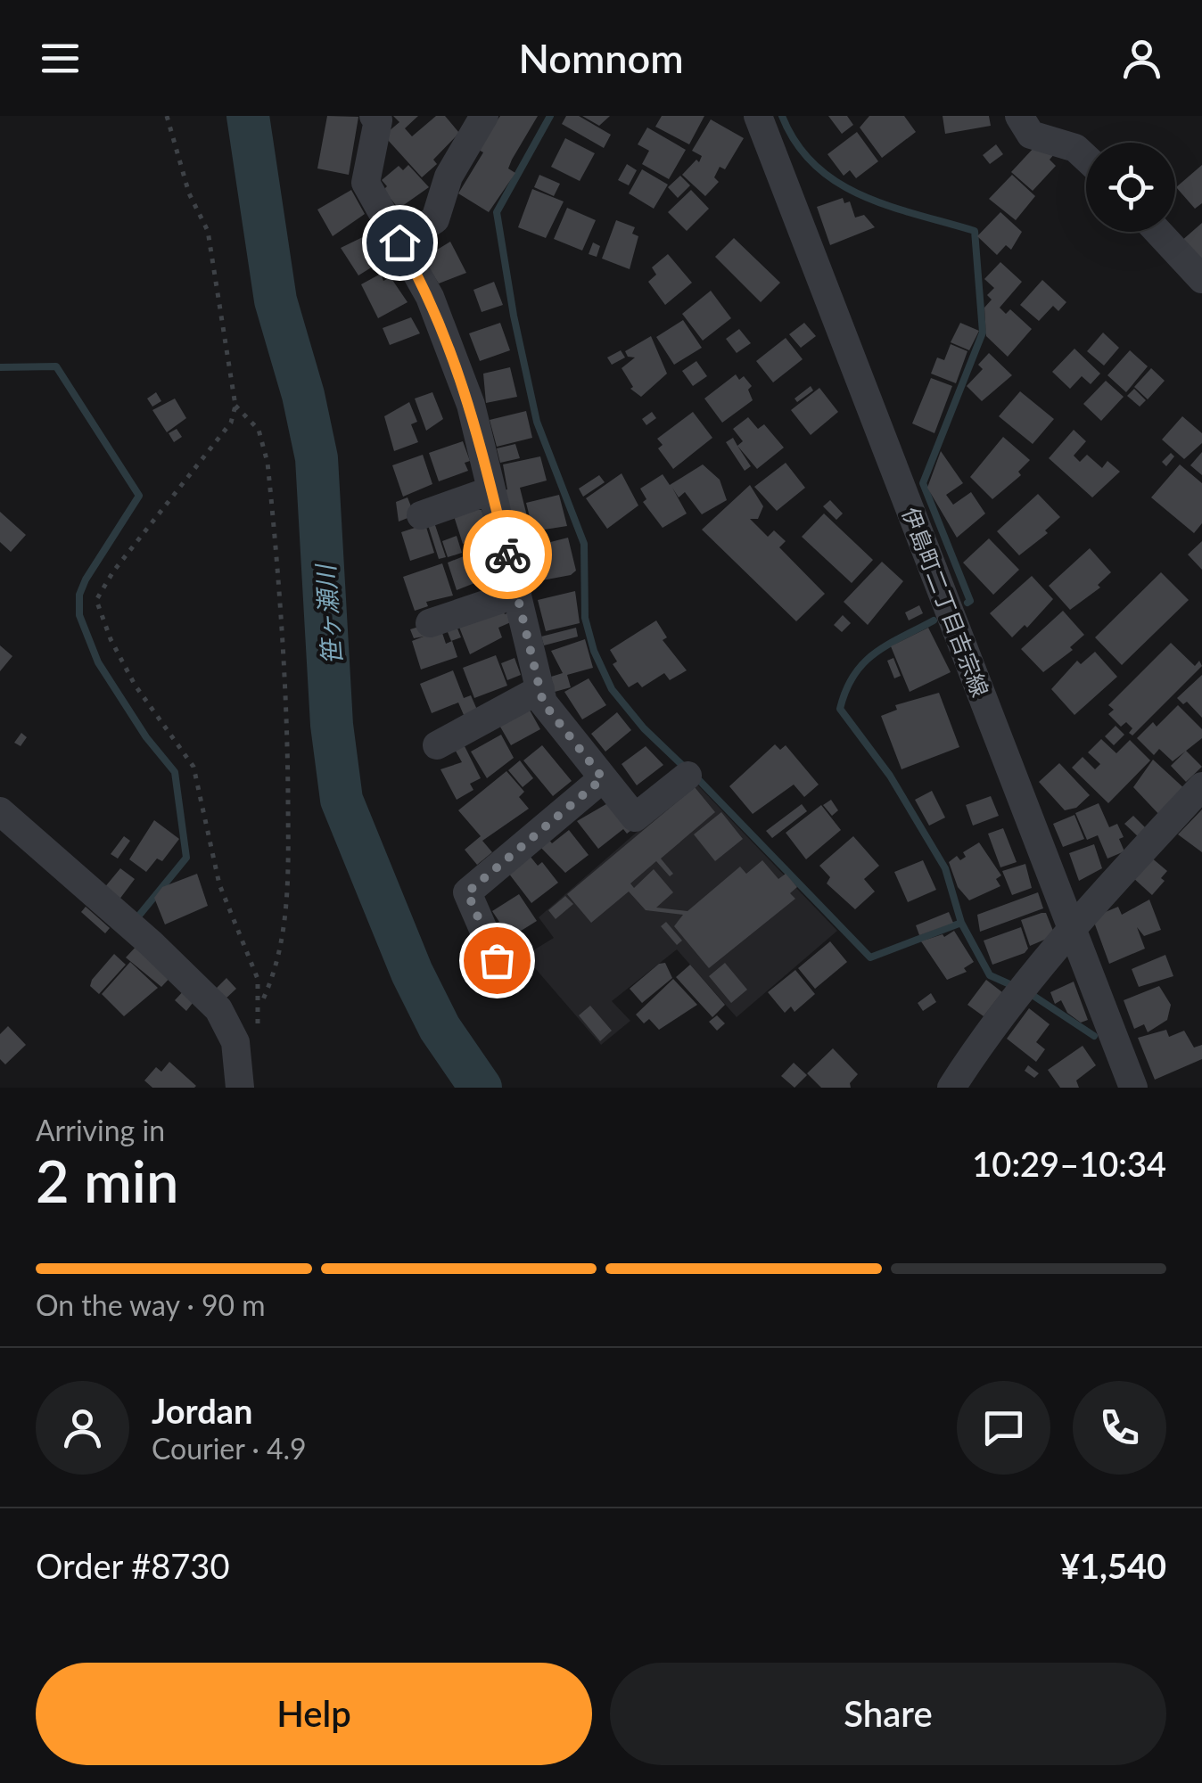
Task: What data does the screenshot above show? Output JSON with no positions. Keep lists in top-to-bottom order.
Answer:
{
  "streets": {
    "street": ["伊島町二丁目吉宗線"]
  },
  "water": ["笹ヶ瀬川"],
  "page": {
    "header": "Nomnom",
    "heading": ["2 min", "Arriving in", "10:29–10:34"],
    "panel": [
      "Jordan",
      "Courier · 4.9",
      "Order #8730",
      "¥1,540"
    ],
    "bar": "On the way · 90 m",
    "buttons": ["Help", "Share"]
  }
}
